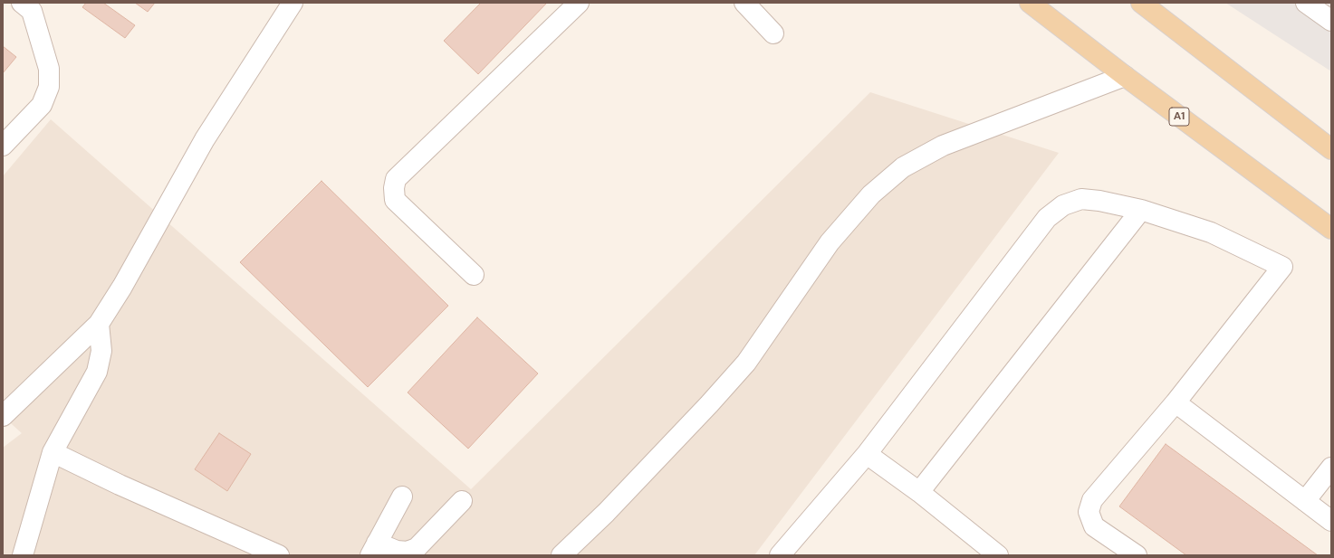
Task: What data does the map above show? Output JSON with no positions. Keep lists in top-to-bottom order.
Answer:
{
  "streets": {
    "main road": ["A1"]
  }
}
